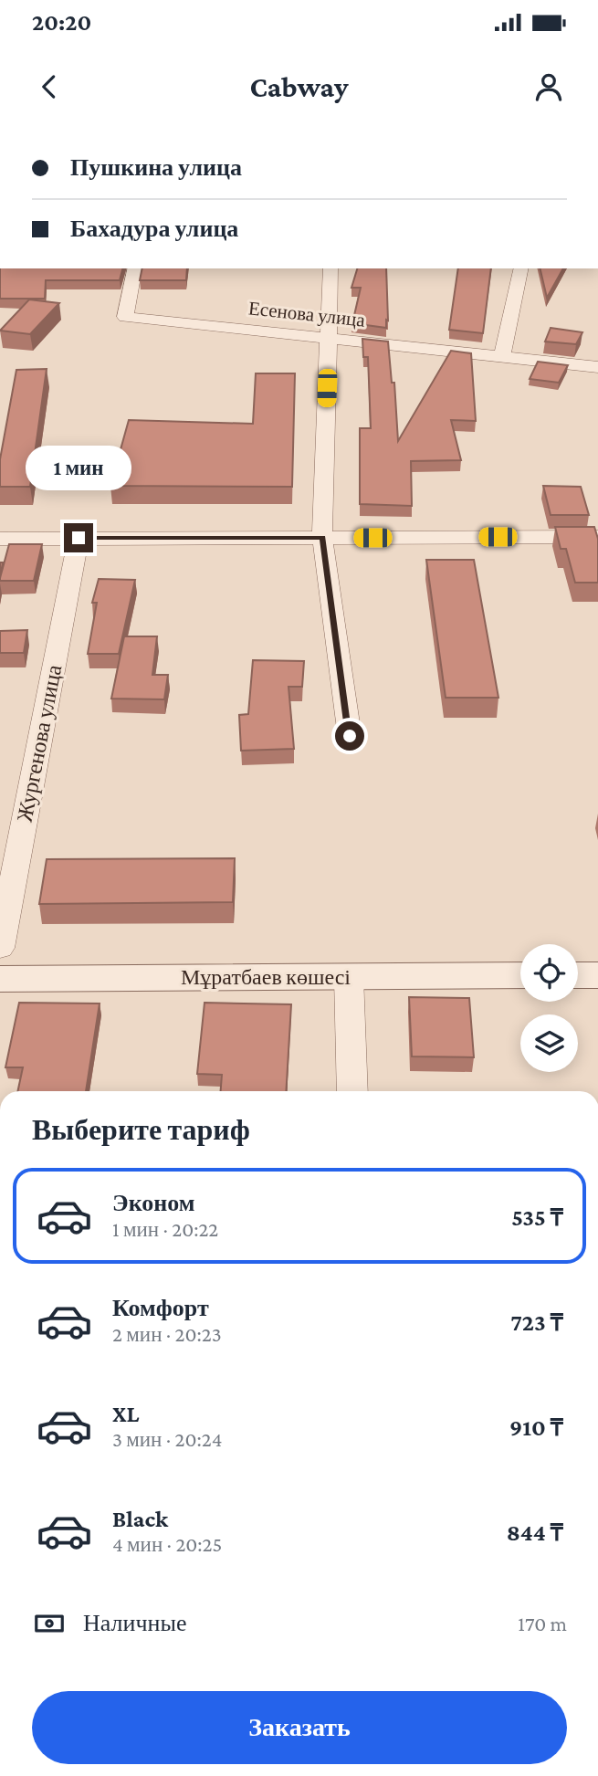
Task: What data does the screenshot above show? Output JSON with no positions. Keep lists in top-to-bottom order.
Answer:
{
  "streets": {
    "street": ["Есенова улица", "Жургенова улица", "Мұратбаев көшесі"]
  },
  "page": {
    "status": "20:20",
    "header": "Cabway",
    "banner": ["Пушкина улица", "Бахадура улица"],
    "bubble": "1 мин",
    "heading": "Выберите тариф",
    "list": [
      {
        "name": "Эконом",
        "note": "1 мин · 20:22",
        "value": "535 ₸"
      },
      {
        "name": "Комфорт",
        "note": "2 мин · 20:23",
        "value": "723 ₸"
      },
      {
        "name": "XL",
        "note": "3 мин · 20:24",
        "value": "910 ₸"
      },
      {
        "name": "Black",
        "note": "4 мин · 20:25",
        "value": "844 ₸"
      }
    ],
    "pay": ["Наличные", "170 m"],
    "buttons": "Заказать"
  }
}
